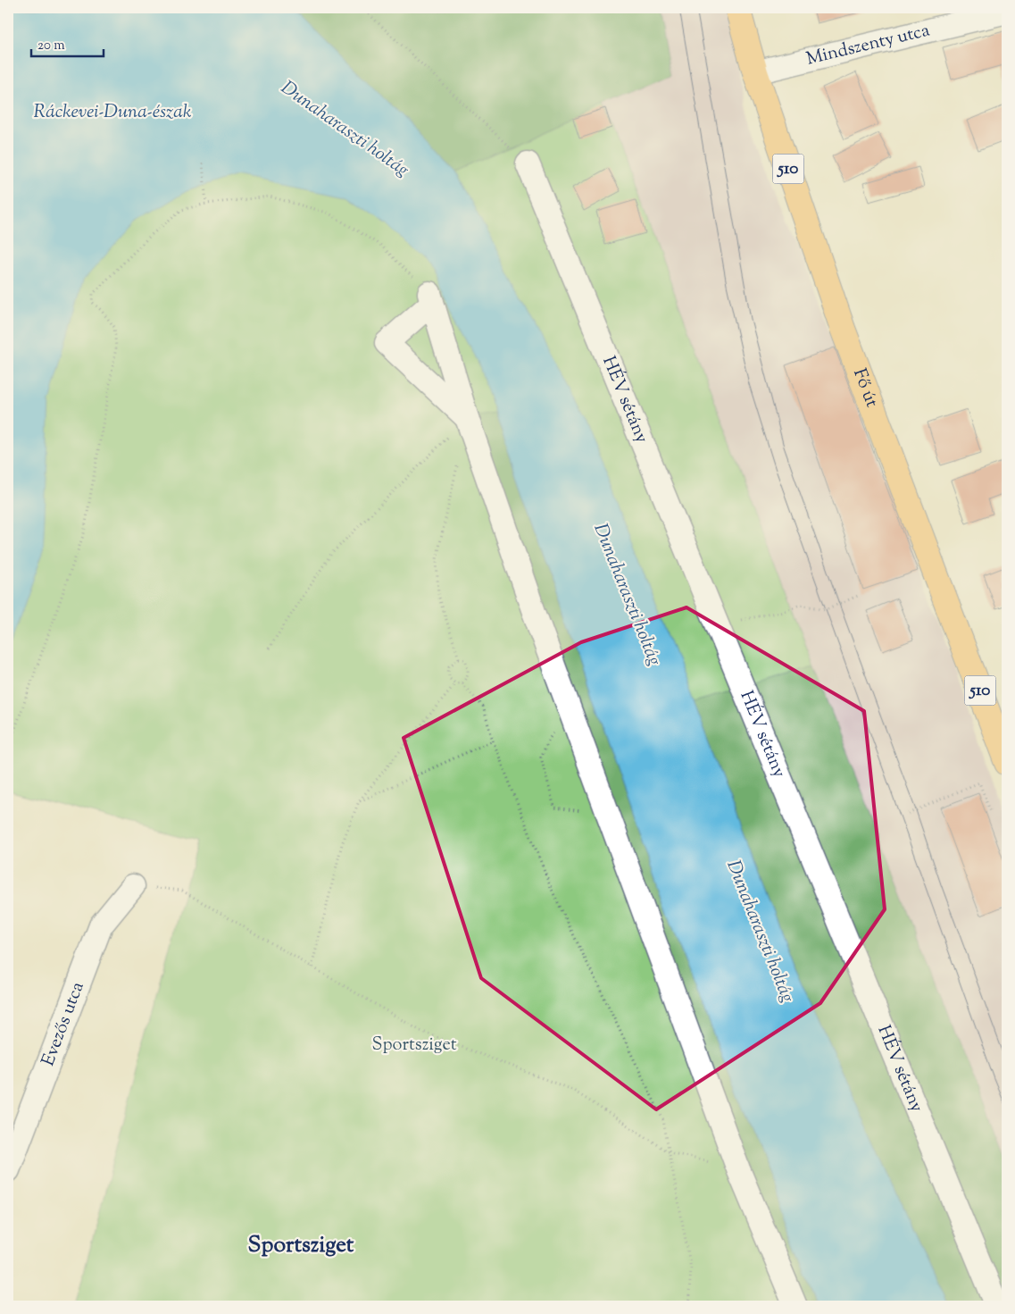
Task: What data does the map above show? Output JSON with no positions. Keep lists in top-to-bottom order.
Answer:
{
  "streets": {
    "main road": ["510", "Fő út"],
    "street": ["Mindszenty utca", "HÉV sétány", "Evezős utca"]
  },
  "crossings": [
    ["Mindszenty utca", "Fő út"]
  ],
  "districts": ["Sportsziget"],
  "water": ["Ráckevei-Duna-észak", "Dunaharaszti holtág"],
  "parks": ["Sportsziget"],
  "scale_bar": "20 m"
}
